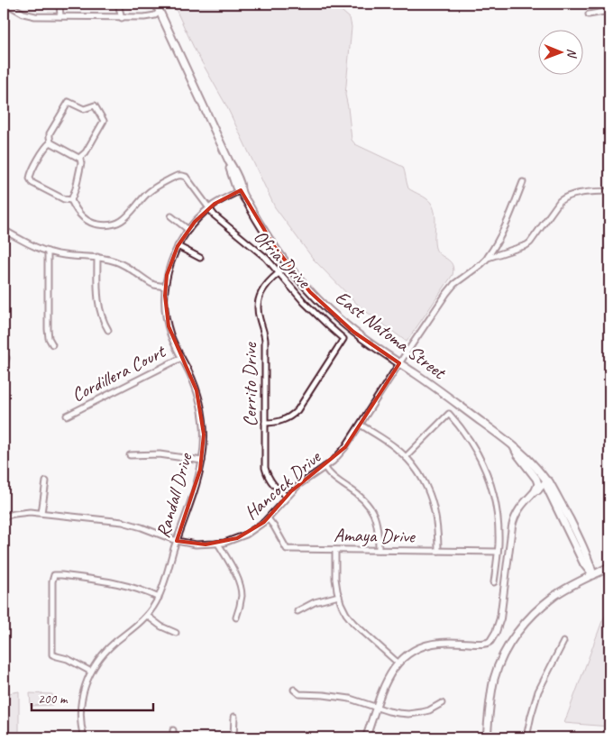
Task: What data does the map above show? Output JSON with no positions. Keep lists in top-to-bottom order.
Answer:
{
  "streets": {
    "main road": ["East Natoma Street"],
    "street": [
      "Ofria Drive",
      "Cordillera Court",
      "Cerrito Drive",
      "Hancock Drive",
      "Randall Drive",
      "Amaya Drive"
    ]
  },
  "crossings": [
    ["Ofria Drive", "Cerrito Drive"],
    ["Ofria Drive", "Randall Drive"],
    ["East Natoma Street", "Hancock Drive"],
    ["East Natoma Street", "Randall Drive"],
    ["Cordillera Court", "Randall Drive"],
    ["Cerrito Drive", "Hancock Drive"],
    ["Hancock Drive", "Randall Drive"],
    ["Hancock Drive", "Amaya Drive"]
  ],
  "scale_bar": "200 m",
  "north": "right"
}
